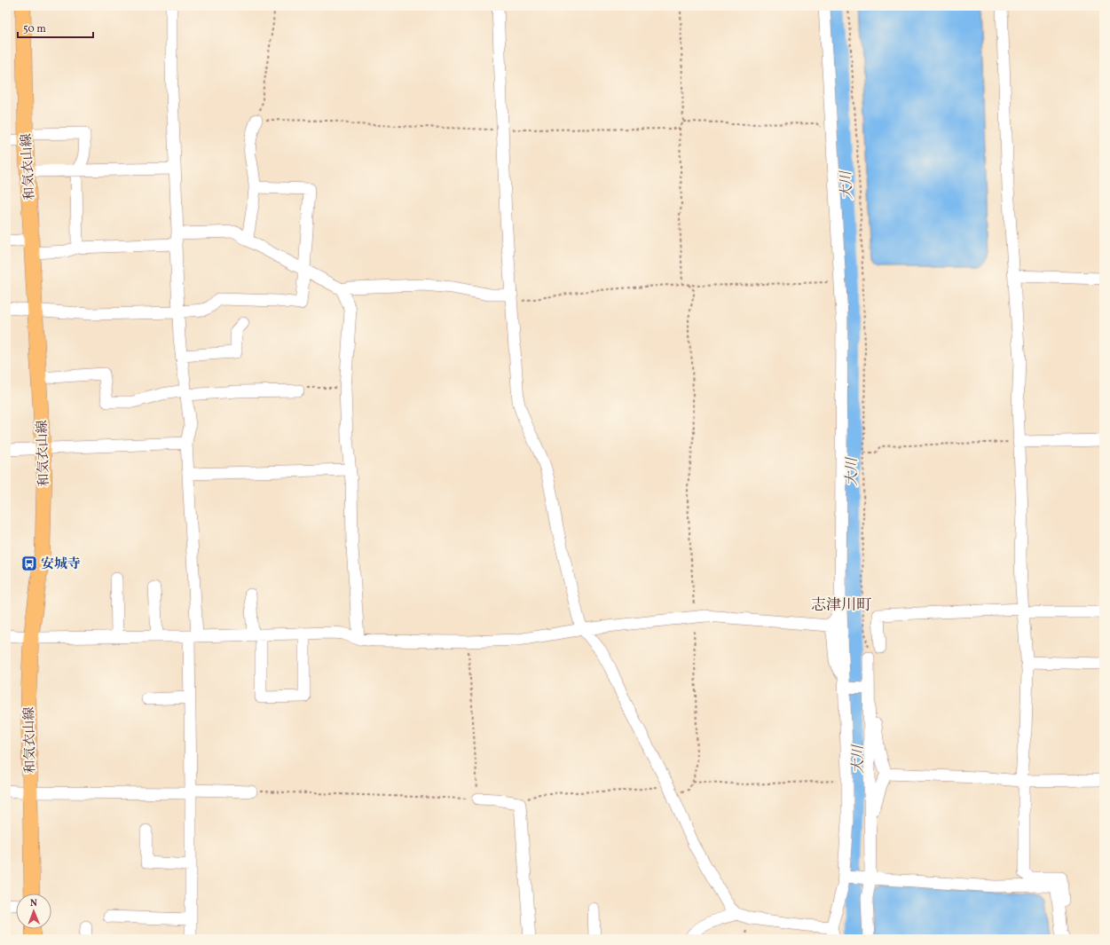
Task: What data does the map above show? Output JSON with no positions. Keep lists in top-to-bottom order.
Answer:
{
  "streets": {
    "main road": ["和気衣山線"]
  },
  "districts": ["志津川町"],
  "water": ["大川"],
  "places": {
    "bus stop": ["安城寺"]
  },
  "scale_bar": "50 m",
  "north": "top"
}
